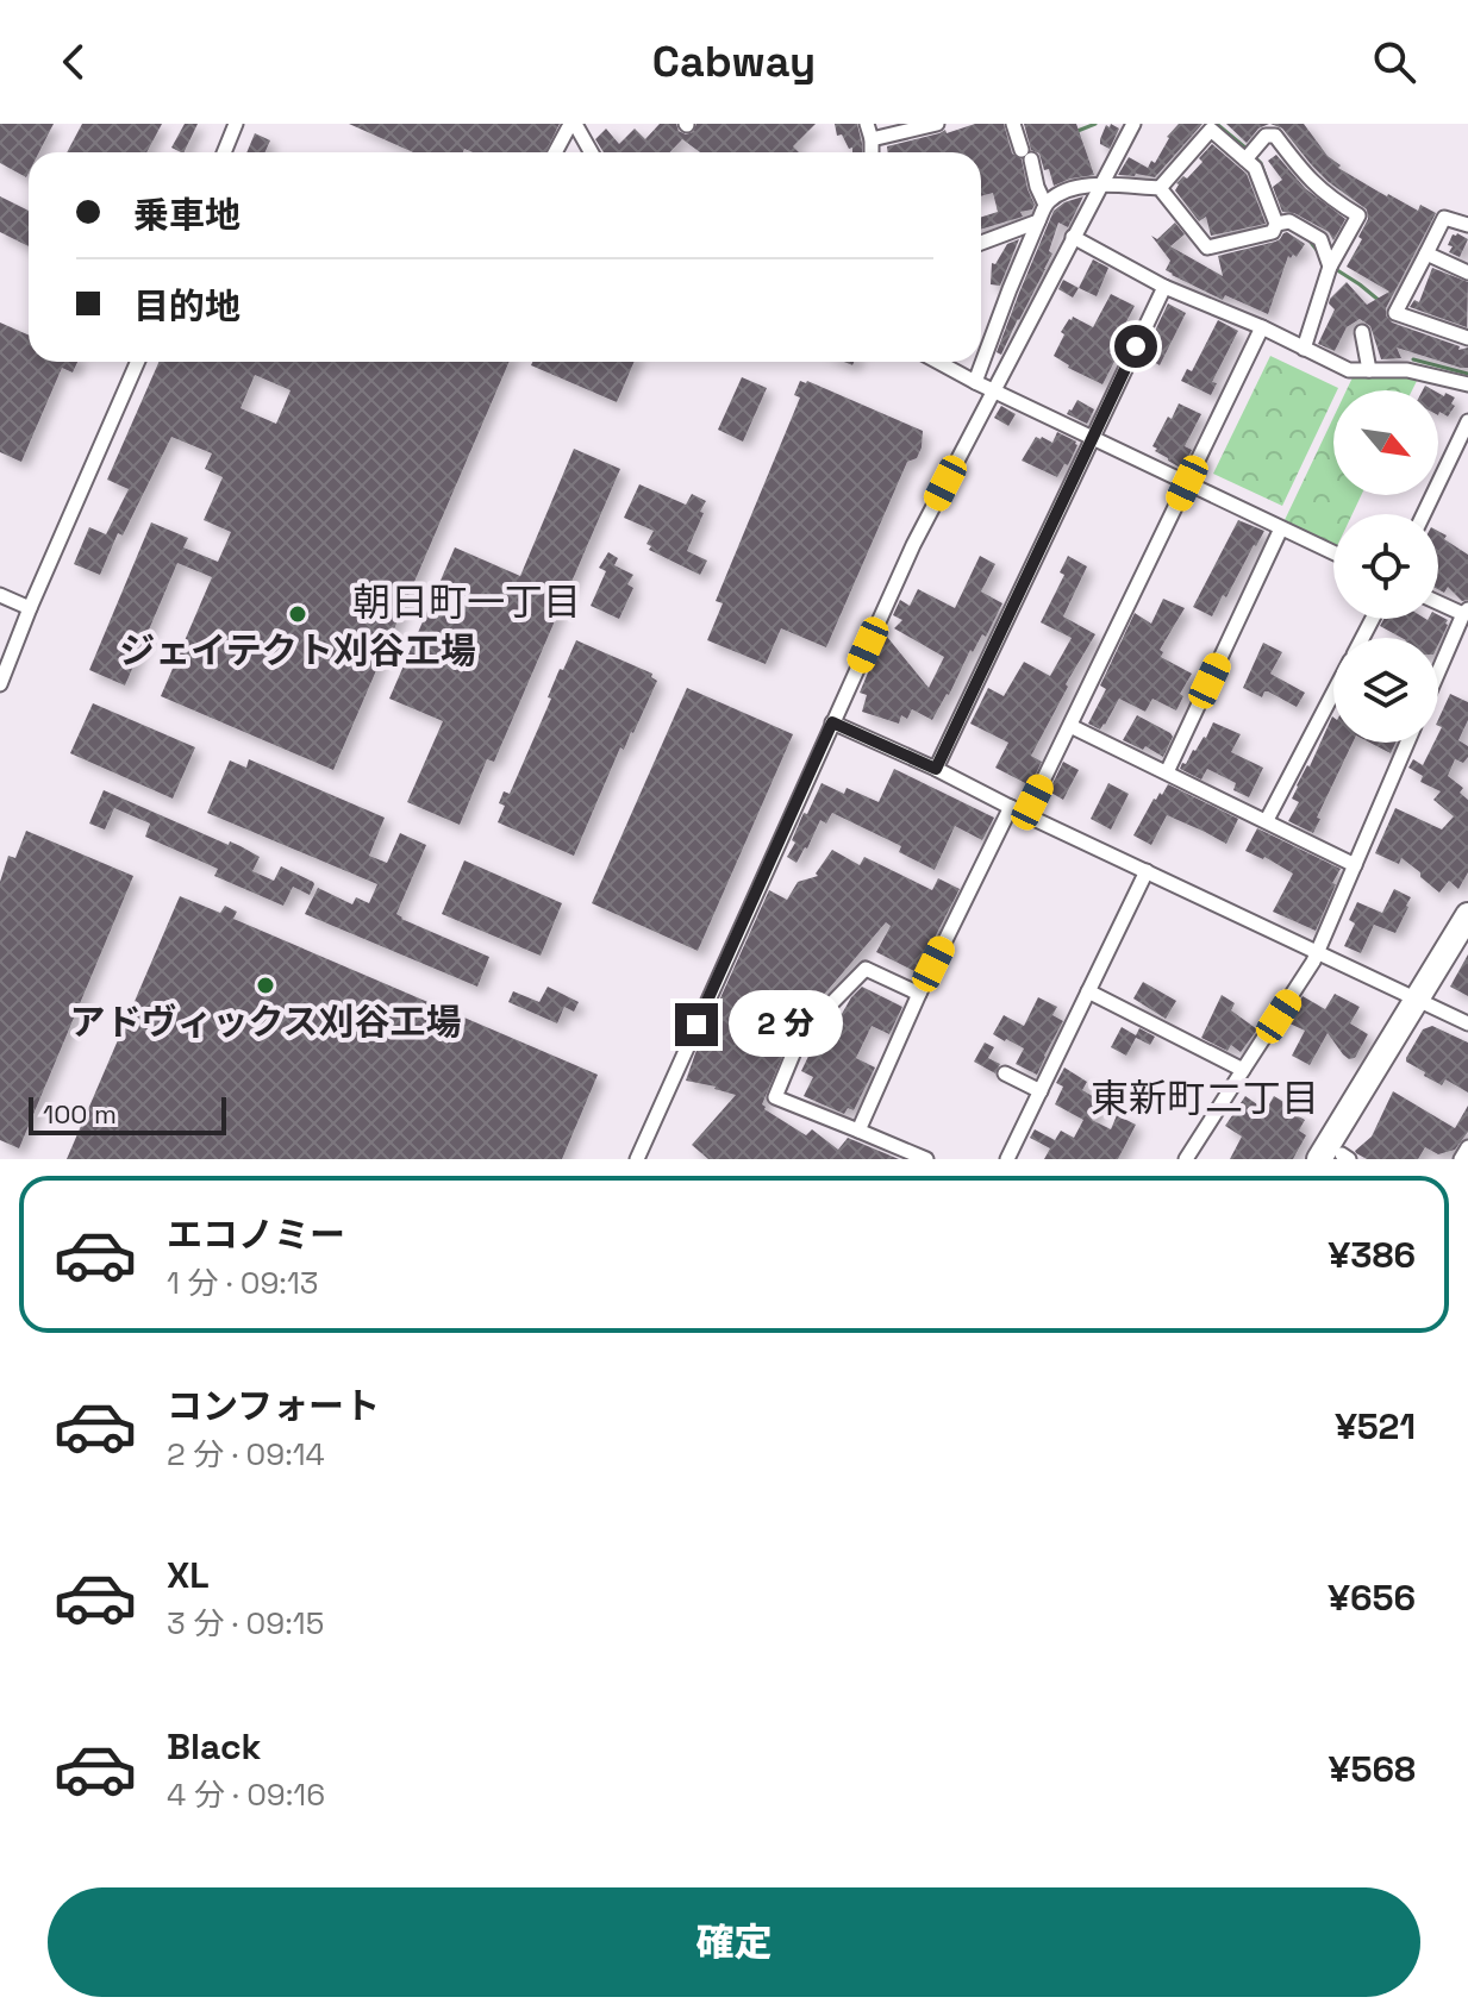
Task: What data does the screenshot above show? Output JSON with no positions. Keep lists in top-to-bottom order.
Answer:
{
  "districts": ["朝日町一丁目", "東新町二丁目"],
  "places": ["ジェイテクト刈谷工場", "アドヴィックス刈谷工場"],
  "scale_bar": "100 m",
  "north": "bottom right",
  "page": {
    "header": "Cabway",
    "banner": ["乗車地", "目的地"],
    "bubble": "2 分",
    "scale": "100 m",
    "list": [
      {
        "name": "エコノミー",
        "note": "1 分 · 09:13",
        "value": "¥386"
      },
      {
        "name": "コンフォート",
        "note": "2 分 · 09:14",
        "value": "¥521"
      },
      {
        "name": "XL",
        "note": "3 分 · 09:15",
        "value": "¥656"
      },
      {
        "name": "Black",
        "note": "4 分 · 09:16",
        "value": "¥568"
      }
    ],
    "buttons": "確定"
  }
}
